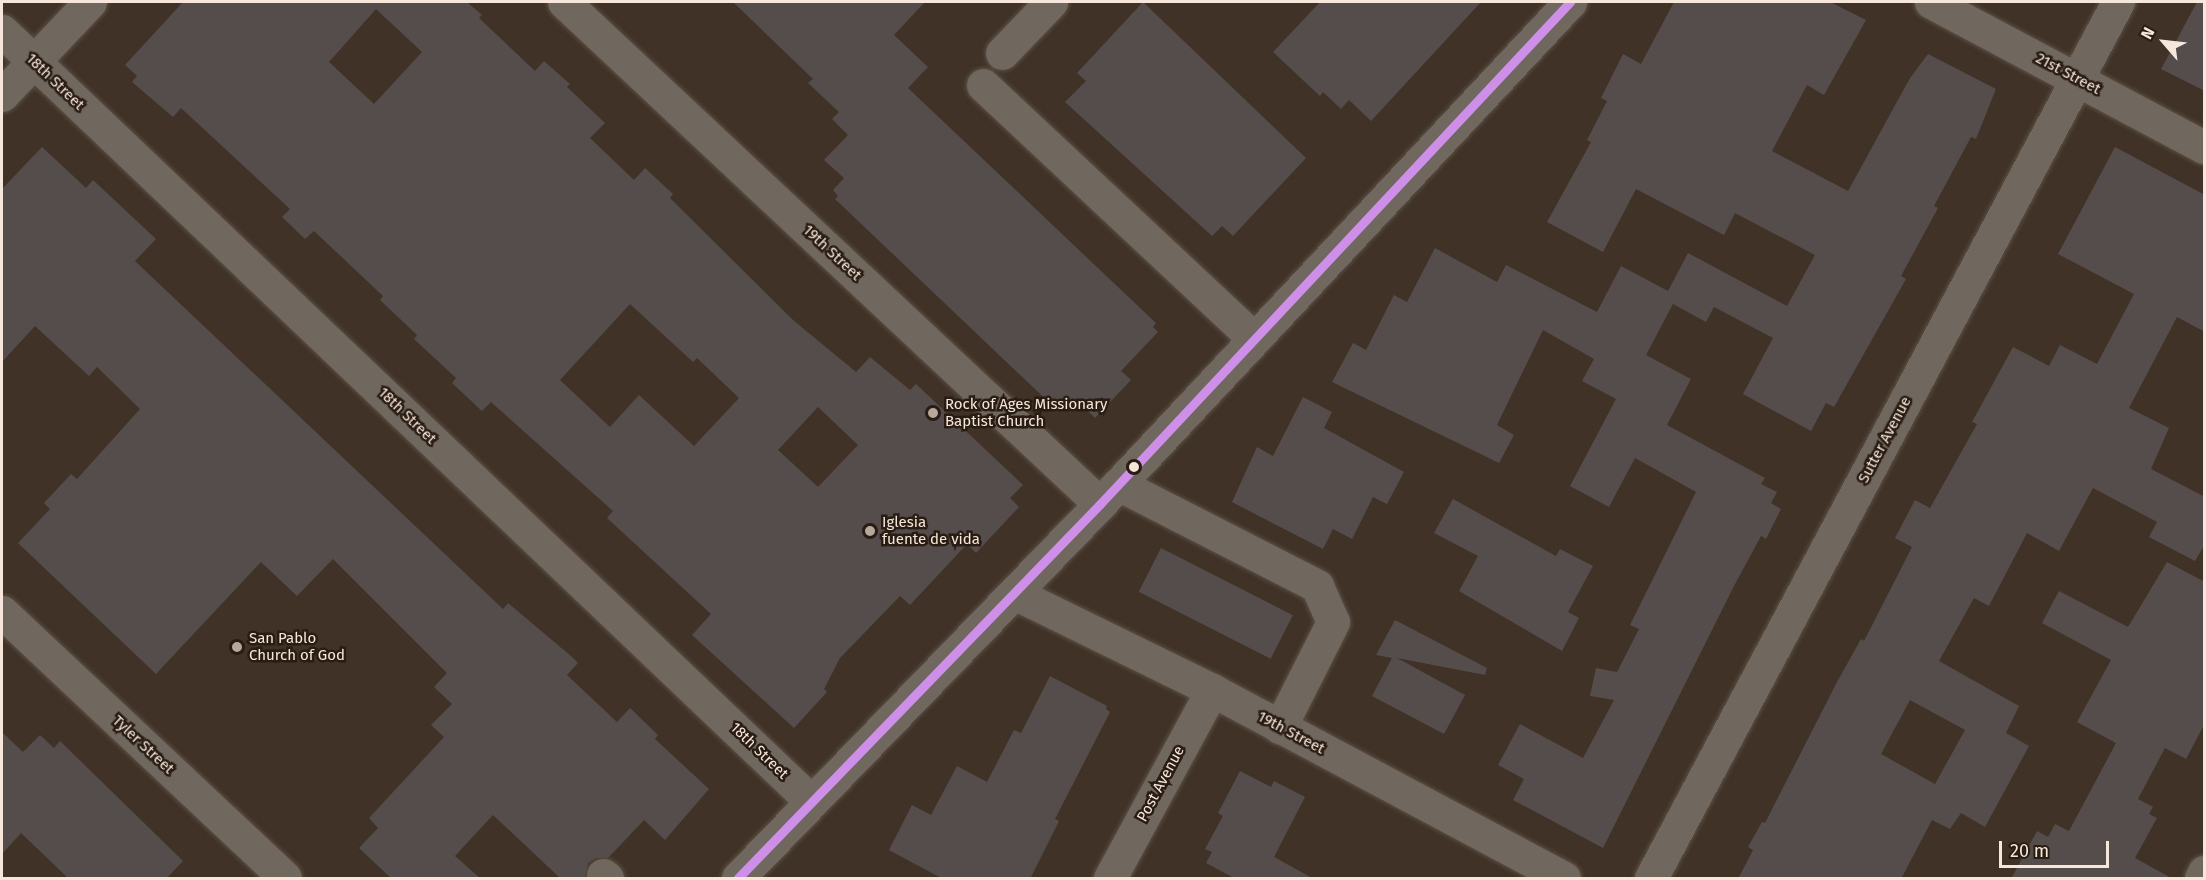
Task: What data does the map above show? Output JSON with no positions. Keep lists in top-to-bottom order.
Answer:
{
  "streets": {
    "street": [
      "21st Street",
      "18th Street",
      "19th Street",
      "Sutter Avenue",
      "Tyler Street",
      "Post Avenue"
    ]
  },
  "crossings": [
    ["21st Street", "Sutter Avenue"],
    ["19th Street", "Post Avenue"]
  ],
  "places": ["Rock of Ages Missionary Baptist Church", "Iglesia fuente de vida", "San Pablo Church of God"],
  "scale_bar": "20 m",
  "north": "top left"
}
